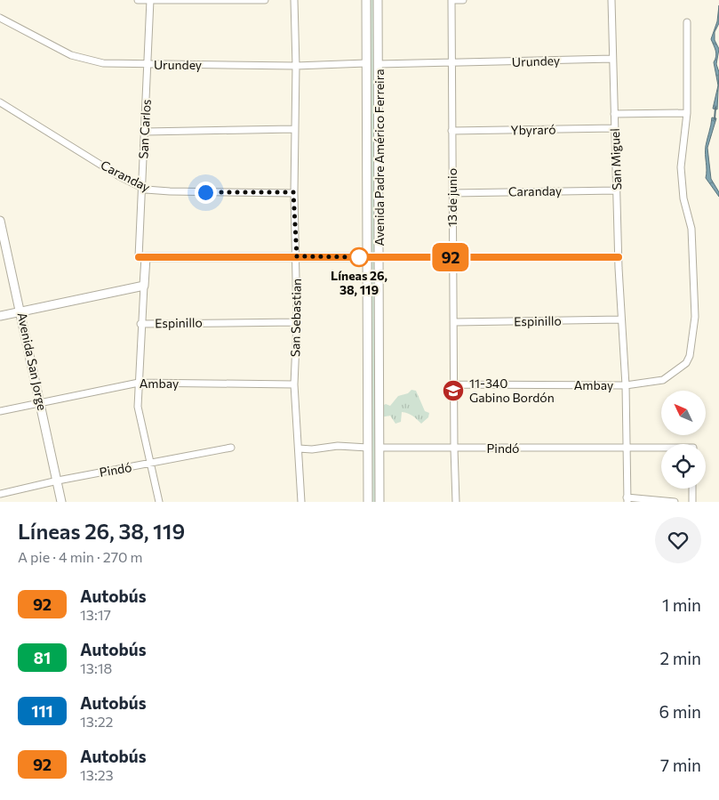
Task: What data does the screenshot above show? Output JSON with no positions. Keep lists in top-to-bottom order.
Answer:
{
  "streets": {
    "street": [
      "Urundey",
      "San Carlos",
      "Ybyraró",
      "Avenida Padre Américo Ferreira",
      "San Miguel",
      "Caranday",
      "13 de junio",
      "San Sebastian",
      "Espinillo",
      "Avenida San Jorge",
      "Ambay",
      "Pindó"
    ]
  },
  "crossings": [
    ["Urundey", "San Carlos"],
    ["Urundey", "Avenida Padre Américo Ferreira"],
    ["Urundey", "San Miguel"],
    ["Urundey", "13 de junio"],
    ["Urundey", "San Sebastian"],
    ["San Carlos", "Caranday"],
    ["San Carlos", "Espinillo"],
    ["San Carlos", "Ambay"],
    ["San Carlos", "Pindó"],
    ["Ybyraró", "San Miguel"],
    ["Ybyraró", "13 de junio"],
    ["Avenida Padre Américo Ferreira", "Pindó"],
    ["San Miguel", "Caranday"],
    ["San Miguel", "Espinillo"],
    ["San Miguel", "Ambay"],
    ["San Miguel", "Pindó"],
    ["Caranday", "13 de junio"],
    ["Caranday", "San Sebastian"],
    ["13 de junio", "Espinillo"],
    ["13 de junio", "Ambay"],
    ["13 de junio", "Pindó"],
    ["San Sebastian", "Espinillo"],
    ["San Sebastian", "Ambay"],
    ["Avenida San Jorge", "Ambay"],
    ["Avenida San Jorge", "Pindó"]
  ],
  "places": {
    "other": ["Líneas 26, 38, 119"],
    "school or university": ["11-340 Gabino Bordón"]
  },
  "lines": ["bus line 92"],
  "north": "top left",
  "page": {
    "on_map": "92",
    "heading": ["Líneas 26, 38, 119", "A pie · 4 min · 270 m"],
    "list": [
      {
        "mark": "92",
        "name": "Autobús",
        "note": "13:17",
        "value": "1 min"
      },
      {
        "mark": "81",
        "name": "Autobús",
        "note": "13:18",
        "value": "2 min"
      },
      {
        "mark": "111",
        "name": "Autobús",
        "note": "13:22",
        "value": "6 min"
      },
      {
        "mark": "92",
        "name": "Autobús",
        "note": "13:23",
        "value": "7 min"
      }
    ]
  }
}
